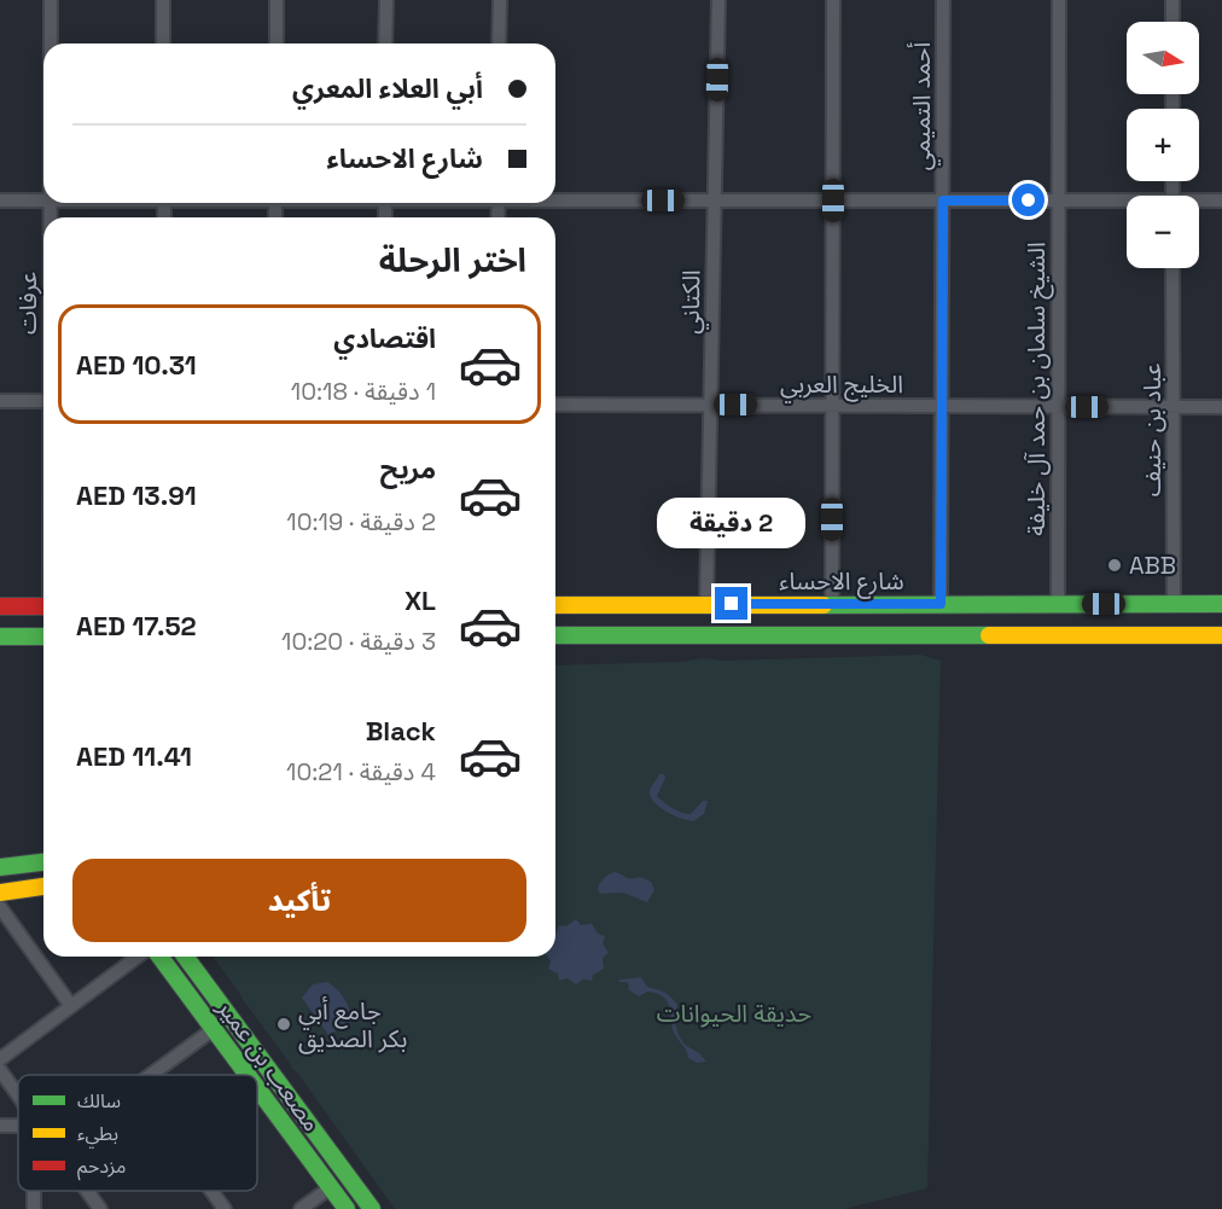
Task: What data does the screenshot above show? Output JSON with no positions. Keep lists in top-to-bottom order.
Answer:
{
  "streets": {
    "main road": ["شارع الاحساء", "مصعب بن عمير"],
    "street": [
      "أحمد التميمي",
      "الكتاني",
      "عرفات",
      "الخليج العربي",
      "الشيخ سلمان بن حمد آل خليفة",
      "عباد بن حنيف"
    ]
  },
  "crossings": [
    ["أحمد التميمي", "الخليج العربي"],
    ["أحمد التميمي", "شارع الاحساء"],
    ["الكتاني", "الخليج العربي"],
    ["الكتاني", "شارع الاحساء"],
    ["الخليج العربي", "الشيخ سلمان بن حمد آل خليفة"],
    ["الخليج العربي", "عباد بن حنيف"],
    ["الشيخ سلمان بن حمد آل خليفة", "شارع الاحساء"],
    ["عباد بن حنيف", "شارع الاحساء"]
  ],
  "parks": ["حديقة الحيوانات"],
  "places": ["ABB", "جامع أبي بكر الصديق"],
  "legend": ["سالك", "بطيء", "مزدحم"],
  "north": "right",
  "page": {
    "map_buttons": ["+", "−"],
    "banner": ["أبي العلاء المعري", "شارع الاحساء"],
    "heading": "اختر الرحلة",
    "list": [
      {
        "name": "اقتصادي",
        "note": "1 دقيقة · 10:18",
        "value": "AED 10.31"
      },
      {
        "name": "مريح",
        "note": "2 دقيقة · 10:19",
        "value": "AED 13.91"
      },
      {
        "name": "XL",
        "note": "3 دقيقة · 10:20",
        "value": "AED 17.52"
      },
      {
        "name": "Black",
        "note": "4 دقيقة · 10:21",
        "value": "AED 11.41"
      }
    ],
    "bubble": "2 دقيقة",
    "buttons": "تأكيد"
  }
}
